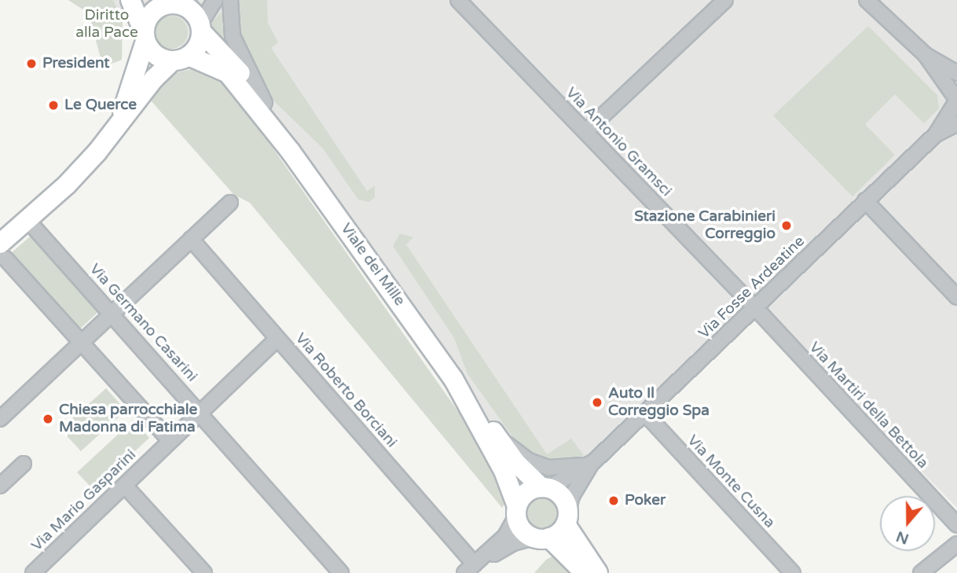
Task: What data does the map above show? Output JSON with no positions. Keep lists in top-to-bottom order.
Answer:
{
  "streets": {
    "main road": ["Viale dei Mille"],
    "street": [
      "Via Antonio Gramsci",
      "Via Fosse Ardeatine",
      "Via Germano Casarini",
      "Via Roberto Borciani",
      "Via Martiri della Bettola",
      "Via Monte Cusna",
      "Via Mario Gasparini"
    ]
  },
  "crossings": [
    ["Via Antonio Gramsci", "Via Fosse Ardeatine"],
    ["Via Antonio Gramsci", "Via Martiri della Bettola"],
    ["Viale dei Mille", "Via Fosse Ardeatine"],
    ["Via Fosse Ardeatine", "Via Martiri della Bettola"],
    ["Via Fosse Ardeatine", "Via Monte Cusna"],
    ["Via Germano Casarini", "Via Mario Gasparini"],
    ["Via Roberto Borciani", "Via Mario Gasparini"]
  ],
  "parks": ["Diritto alla Pace"],
  "places": [
    "President",
    "Le Querce",
    "Stazione Carabinieri Correggio",
    "Auto Il Correggio Spa",
    "Chiesa parrocchiale Madonna di Fatima",
    "Poker"
  ],
  "north": "bottom"
}
